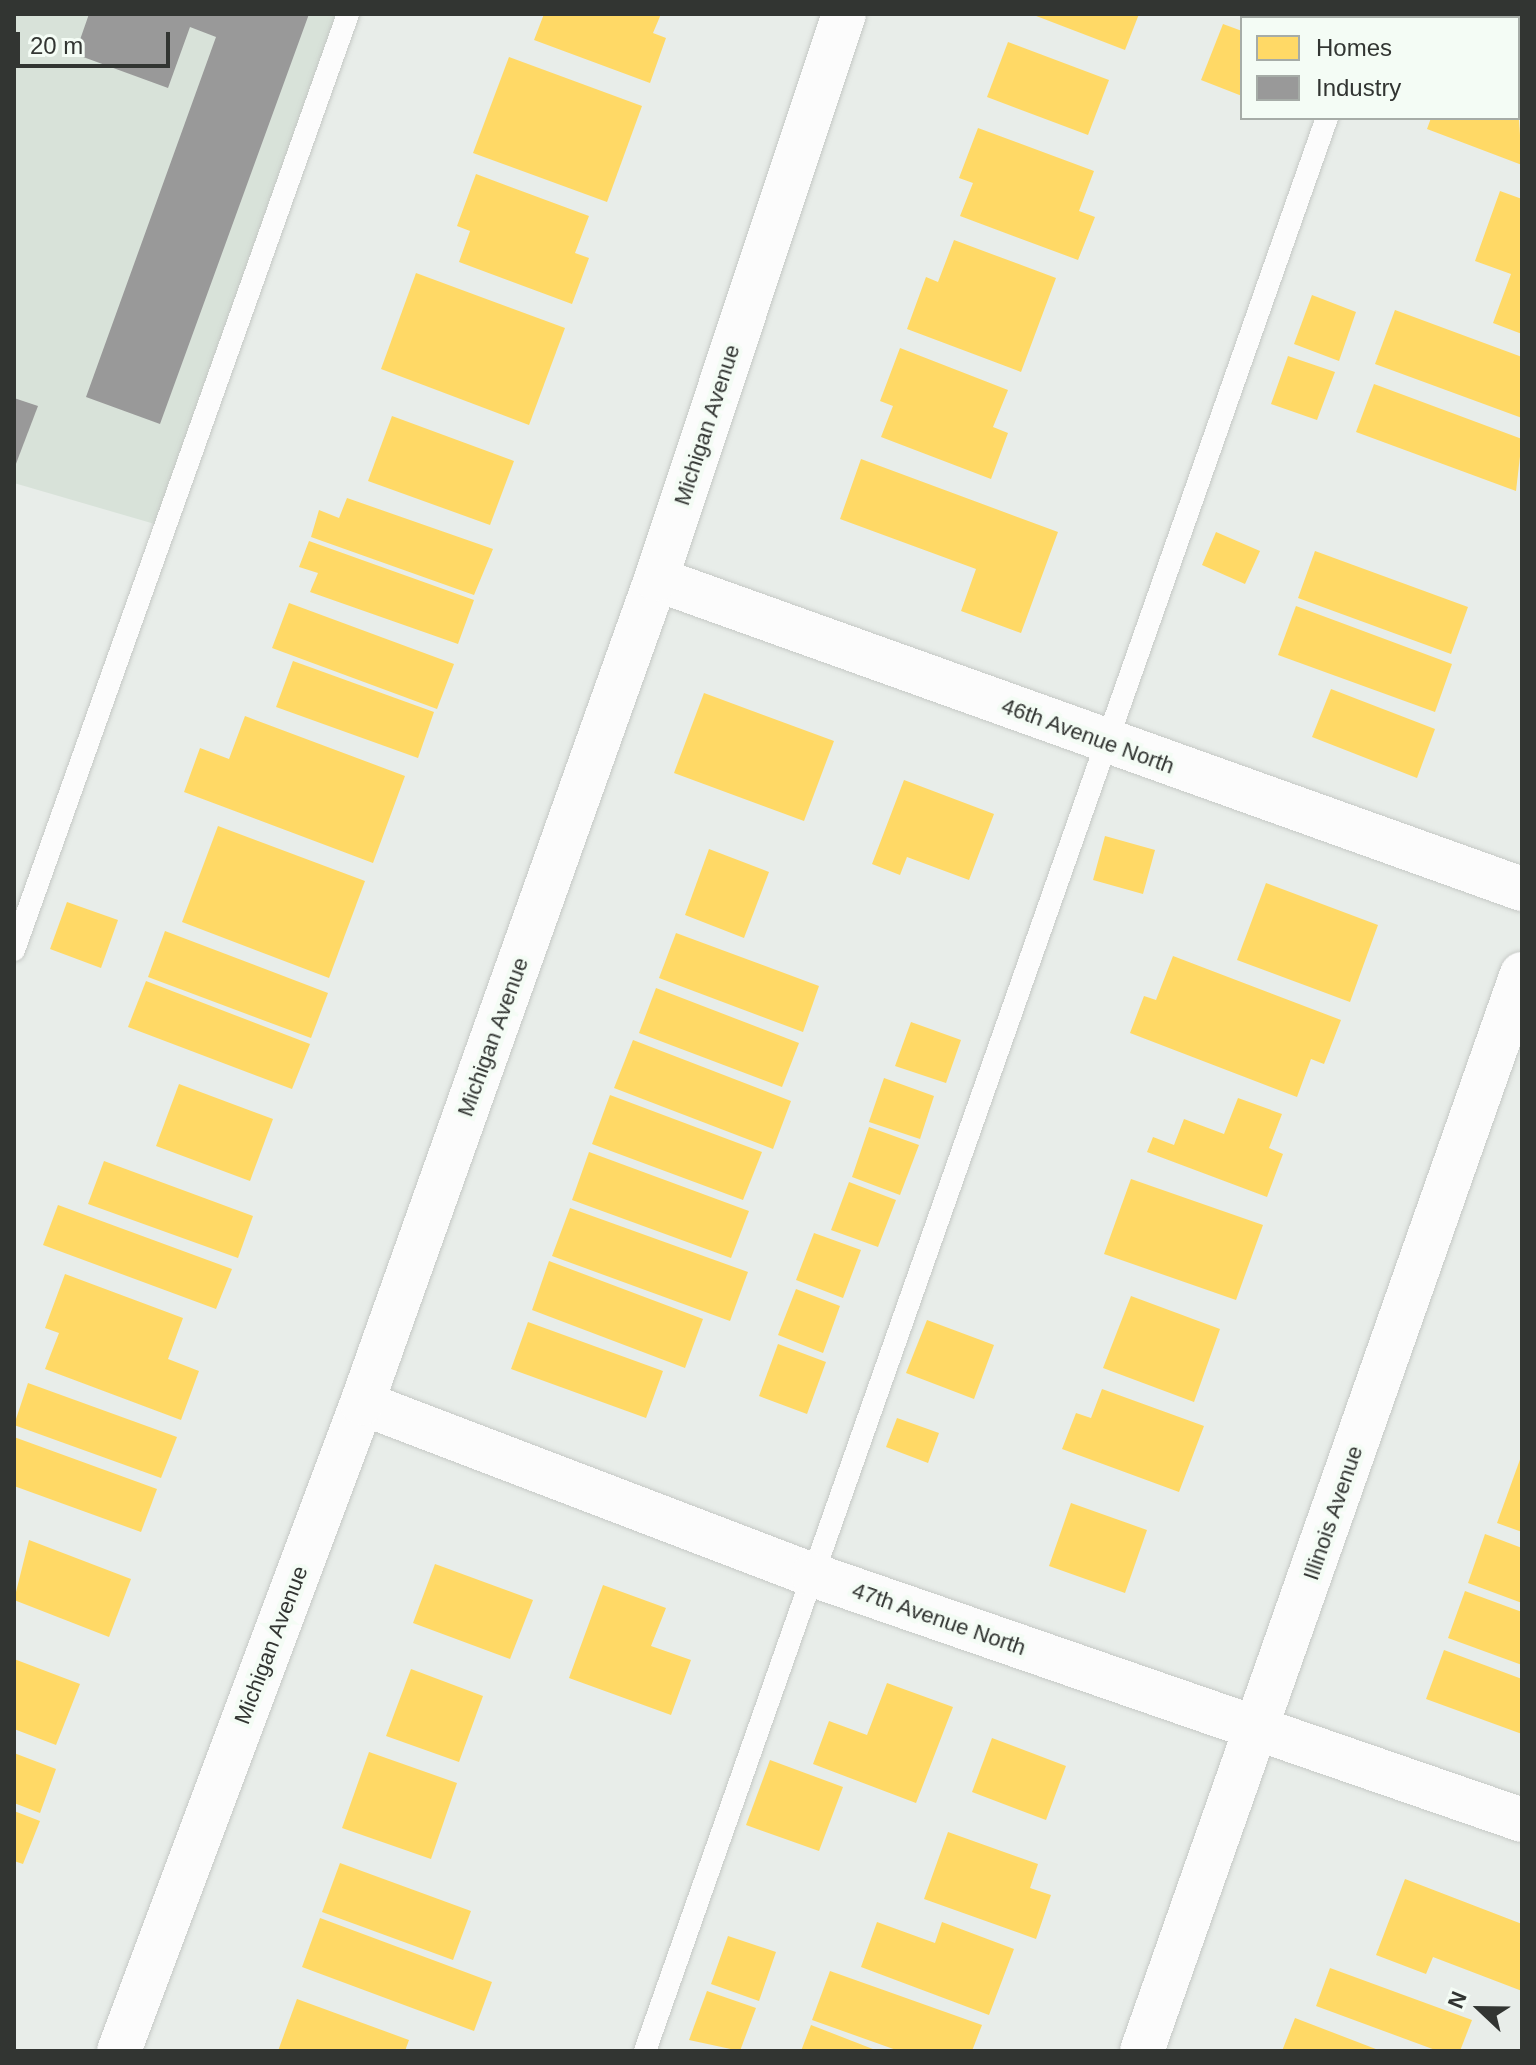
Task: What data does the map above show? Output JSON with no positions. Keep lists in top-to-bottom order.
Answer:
{
  "streets": {
    "street": [
      "Michigan Avenue",
      "46th Avenue North",
      "Illinois Avenue",
      "47th Avenue North"
    ]
  },
  "crossings": [
    ["Michigan Avenue", "46th Avenue North"],
    ["Michigan Avenue", "47th Avenue North"],
    ["Illinois Avenue", "47th Avenue North"]
  ],
  "legend": ["Homes", "Industry"],
  "scale_bar": "20 m",
  "north": "left"
}
